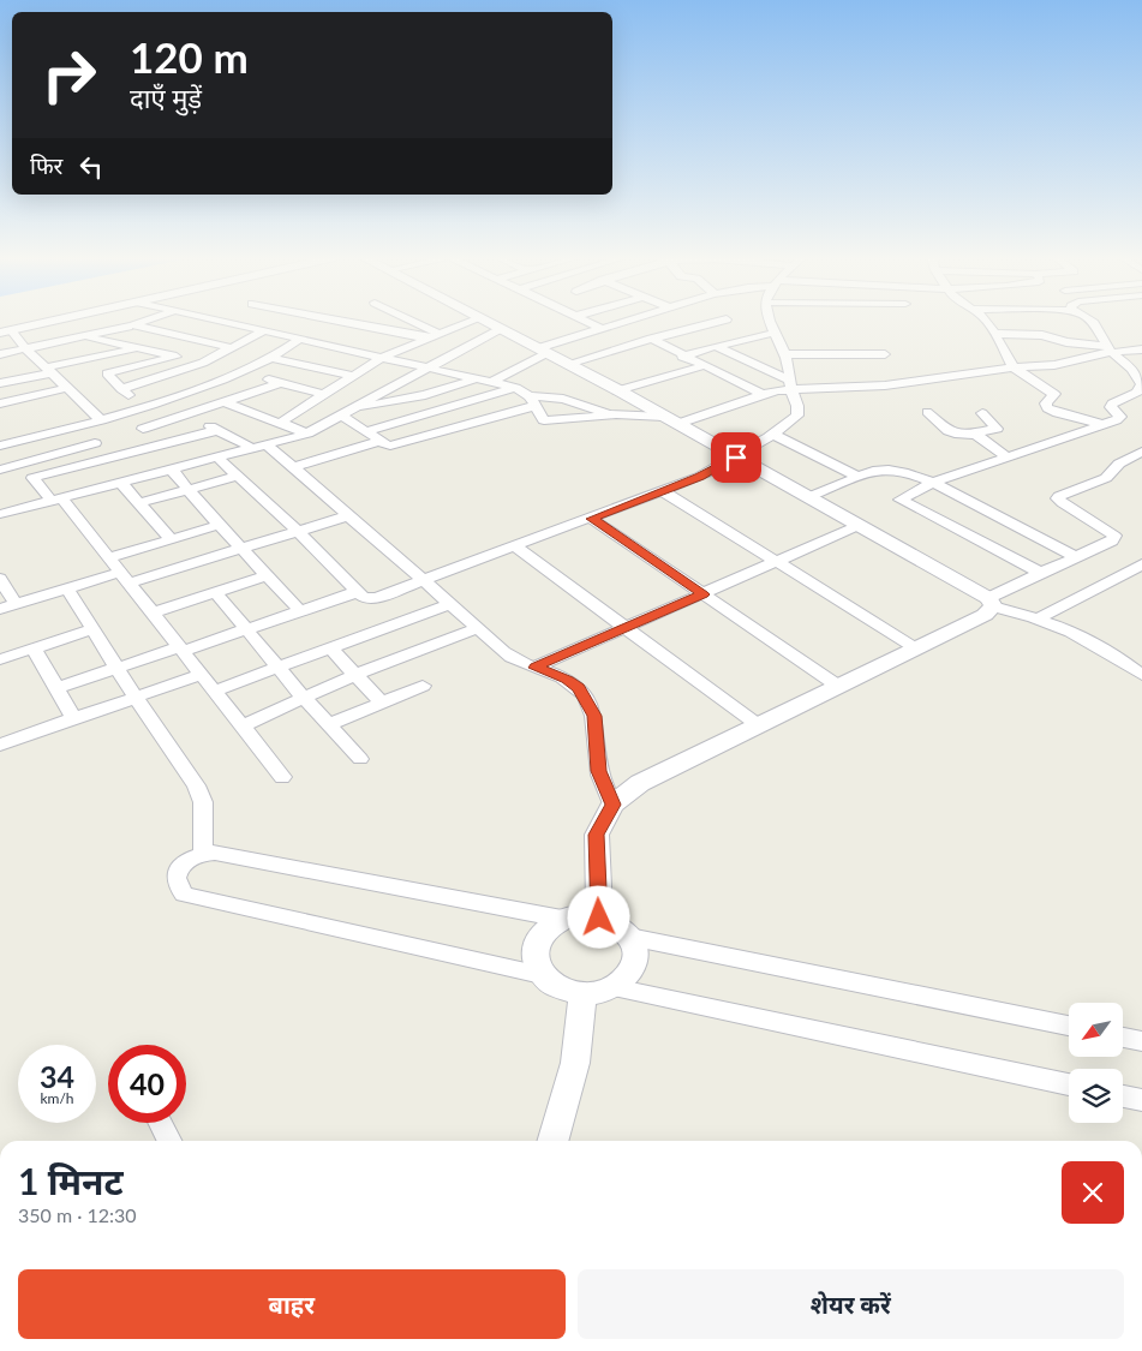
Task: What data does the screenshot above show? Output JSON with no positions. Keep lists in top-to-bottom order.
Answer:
{
  "north": "bottom left",
  "page": {
    "turn": ["120 m", "दाएँ मुड़ें"],
    "then": "फिर",
    "speed": "34 km/h",
    "limit": "40",
    "heading": ["1 मिनट", "350 m · 12:30"],
    "buttons": ["बाहर", "शेयर करें"]
  }
}
